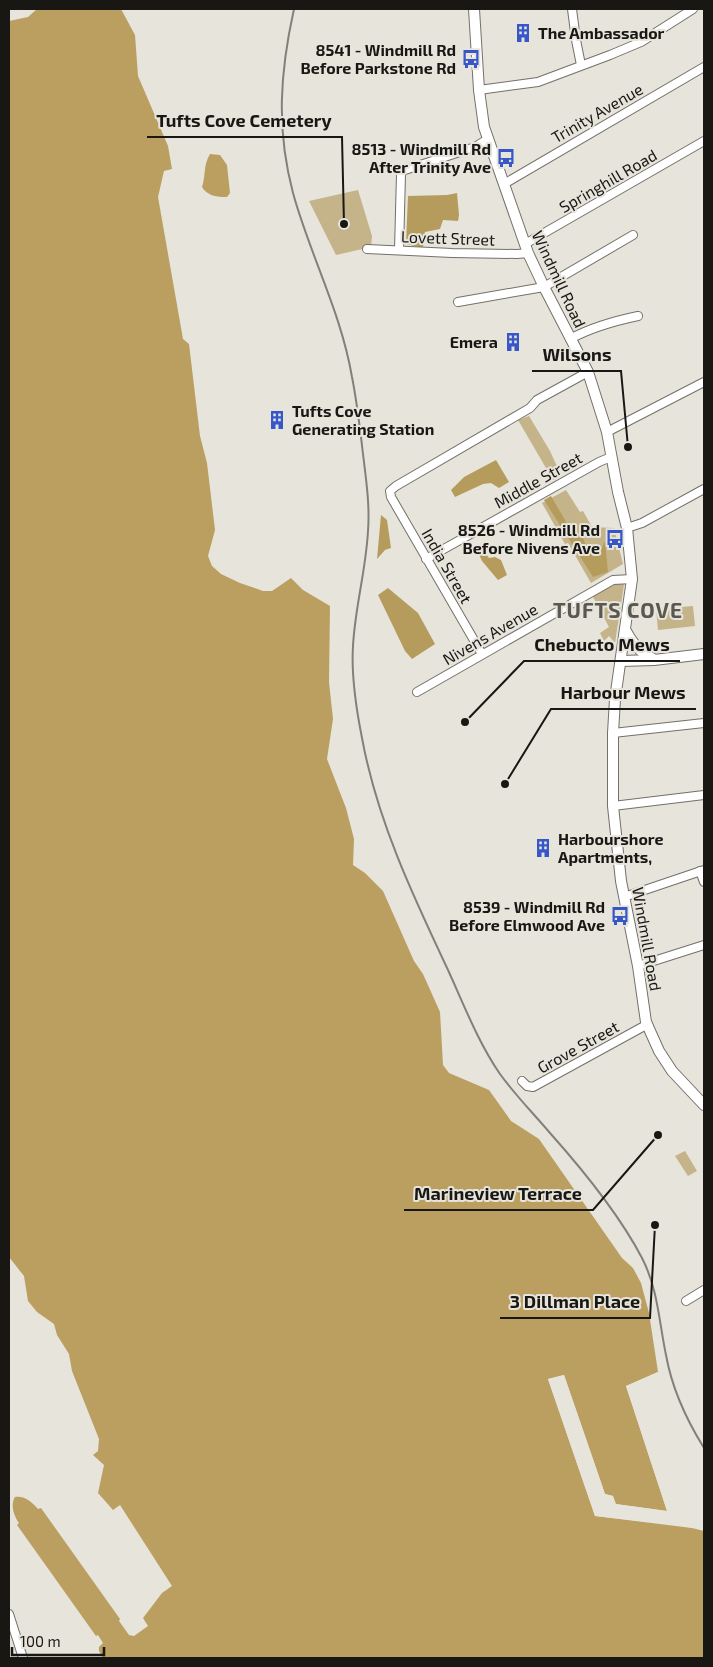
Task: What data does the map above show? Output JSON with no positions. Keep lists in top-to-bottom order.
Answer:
{
  "streets": {
    "main road": ["Windmill Road"],
    "street": [
      "Trinity Avenue",
      "Springhill Road",
      "Lovett Street",
      "Middle Street",
      "India Street",
      "Nivens Avenue",
      "Grove Street"
    ]
  },
  "crossings": [
    ["Trinity Avenue", "Windmill Road"],
    ["Springhill Road", "Lovett Street"],
    ["Springhill Road", "Windmill Road"],
    ["Lovett Street", "Windmill Road"],
    ["Windmill Road", "Middle Street"],
    ["Windmill Road", "India Street"],
    ["Windmill Road", "Nivens Avenue"],
    ["Windmill Road", "Grove Street"],
    ["Middle Street", "India Street"],
    ["India Street", "Nivens Avenue"]
  ],
  "districts": ["TUFTS COVE"],
  "places": {
    "building": [
      "The Ambassador",
      "Emera",
      "Tufts Cove Generating Station",
      "Harbourshore Apartments,"
    ],
    "bus stop": [
      "8541 - Windmill Rd Before Parkstone Rd",
      "8513 - Windmill Rd After Trinity Ave",
      "8526 - Windmill Rd Before Nivens Ave",
      "8539 - Windmill Rd Before Elmwood Ave"
    ],
    "other": [
      "Tufts Cove Cemetery",
      "Wilsons",
      "Chebucto Mews",
      "Harbour Mews",
      "Marineview Terrace",
      "3 Dillman Place"
    ]
  },
  "scale_bar": "100 m"
}
